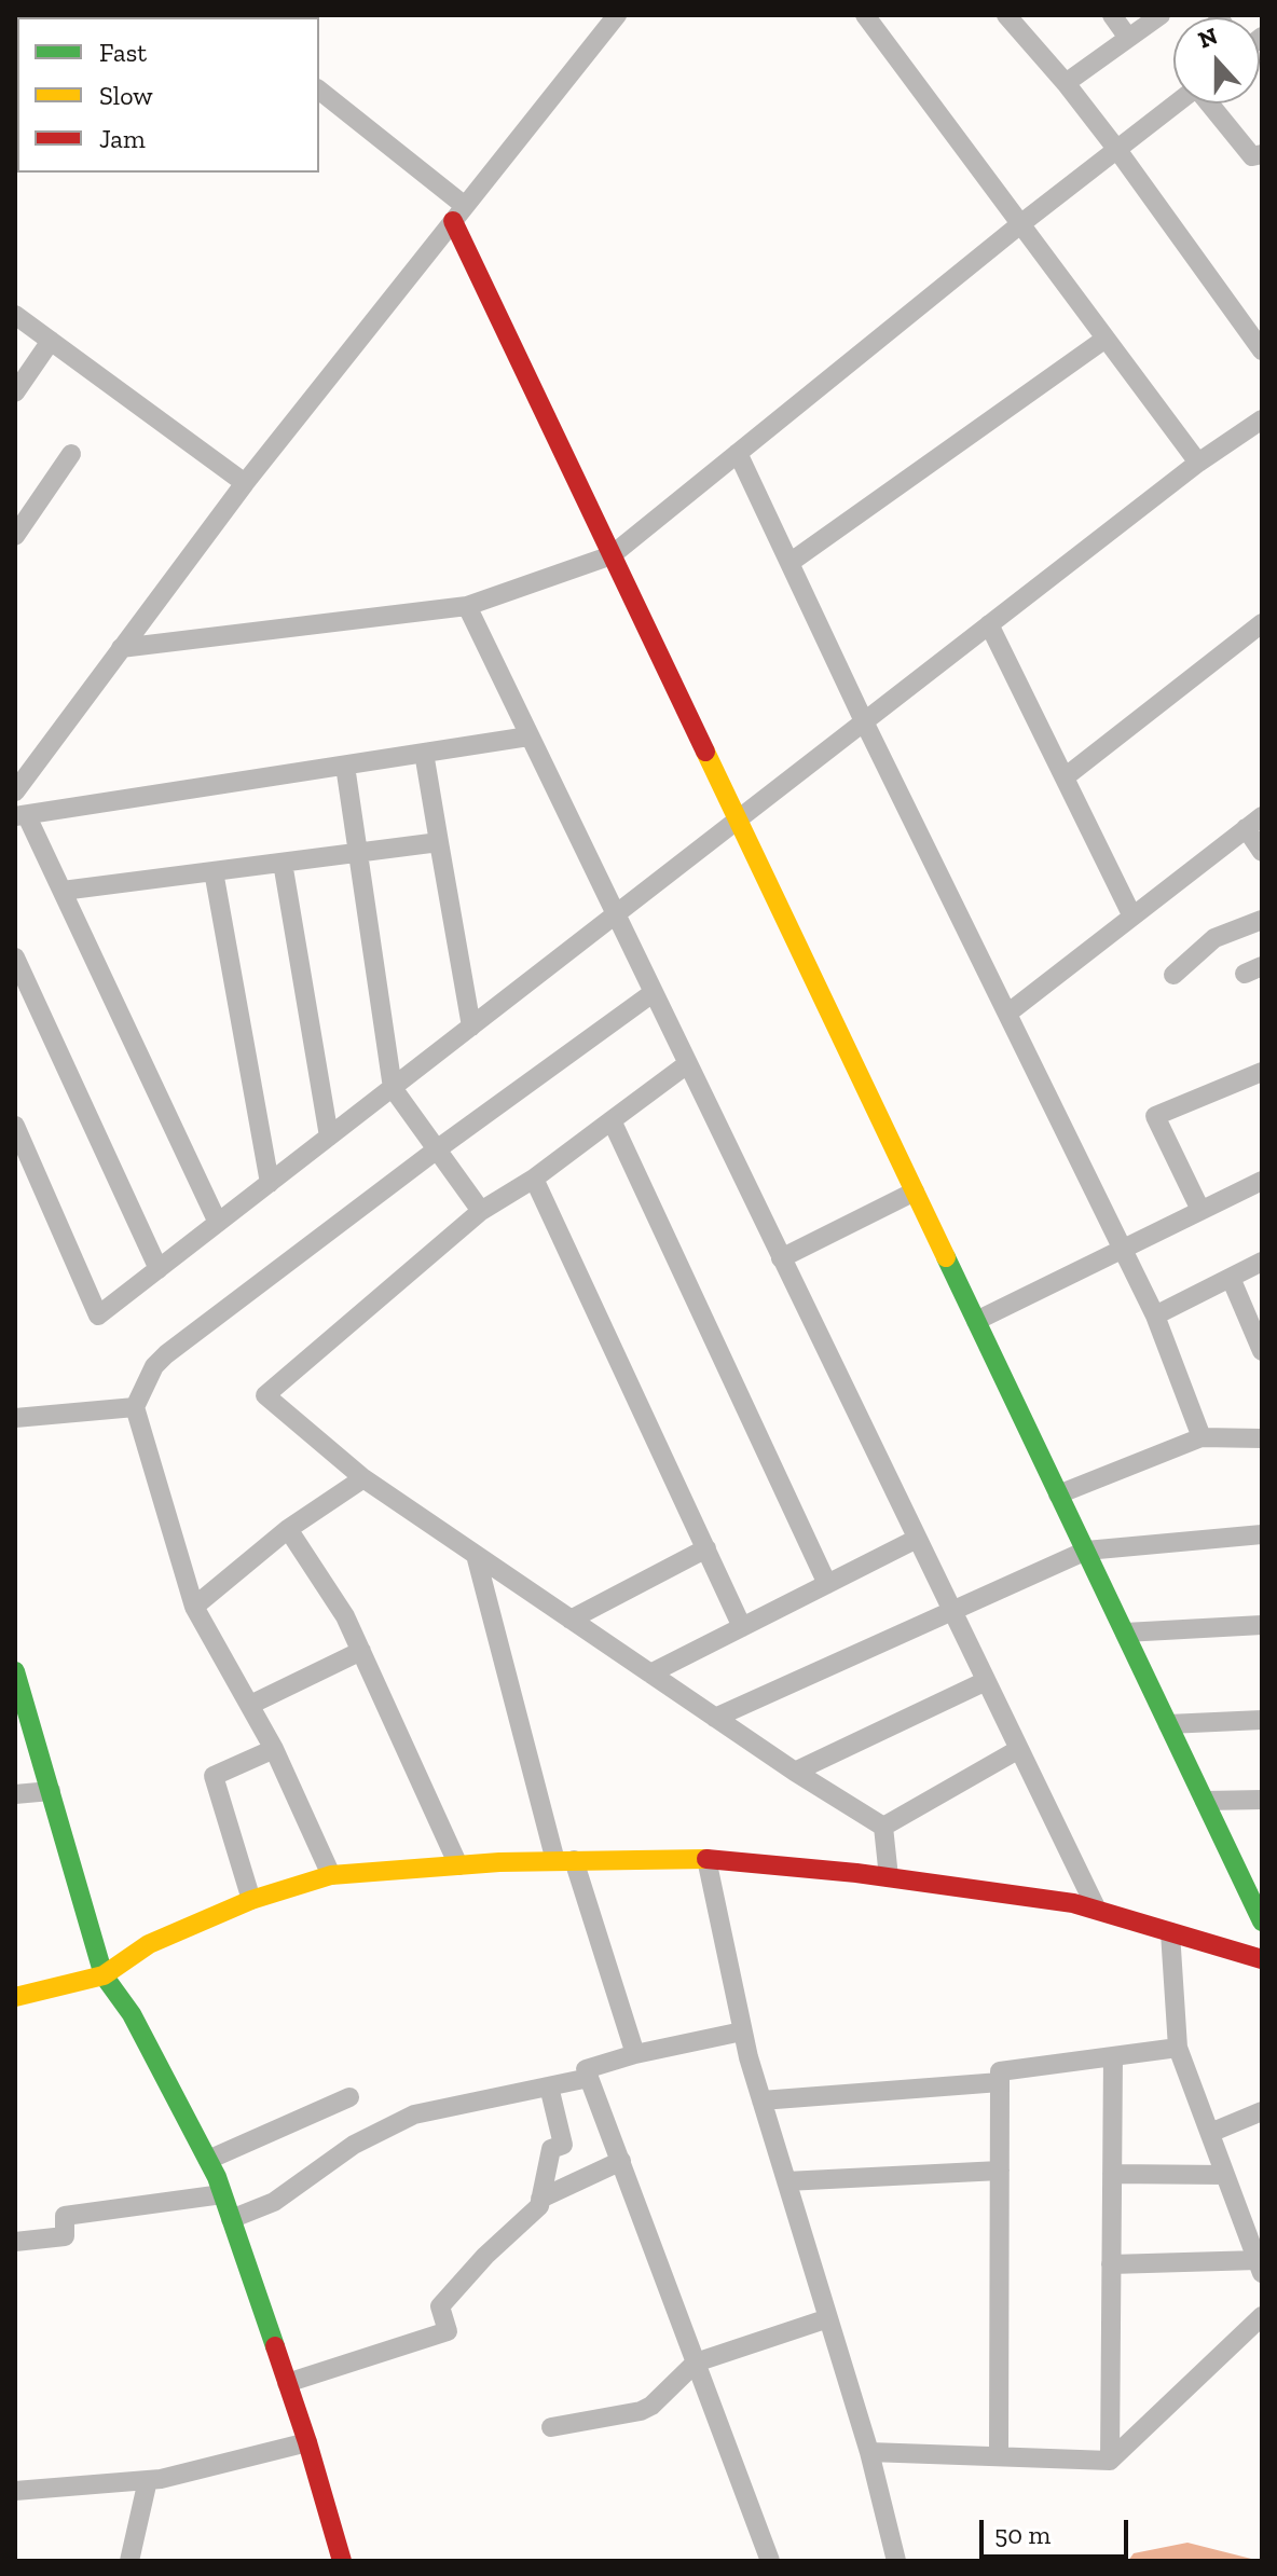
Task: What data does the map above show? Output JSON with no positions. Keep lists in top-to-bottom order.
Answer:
{
  "legend": ["Fast", "Slow", "Jam"],
  "scale_bar": "50 m",
  "north": "top"
}
